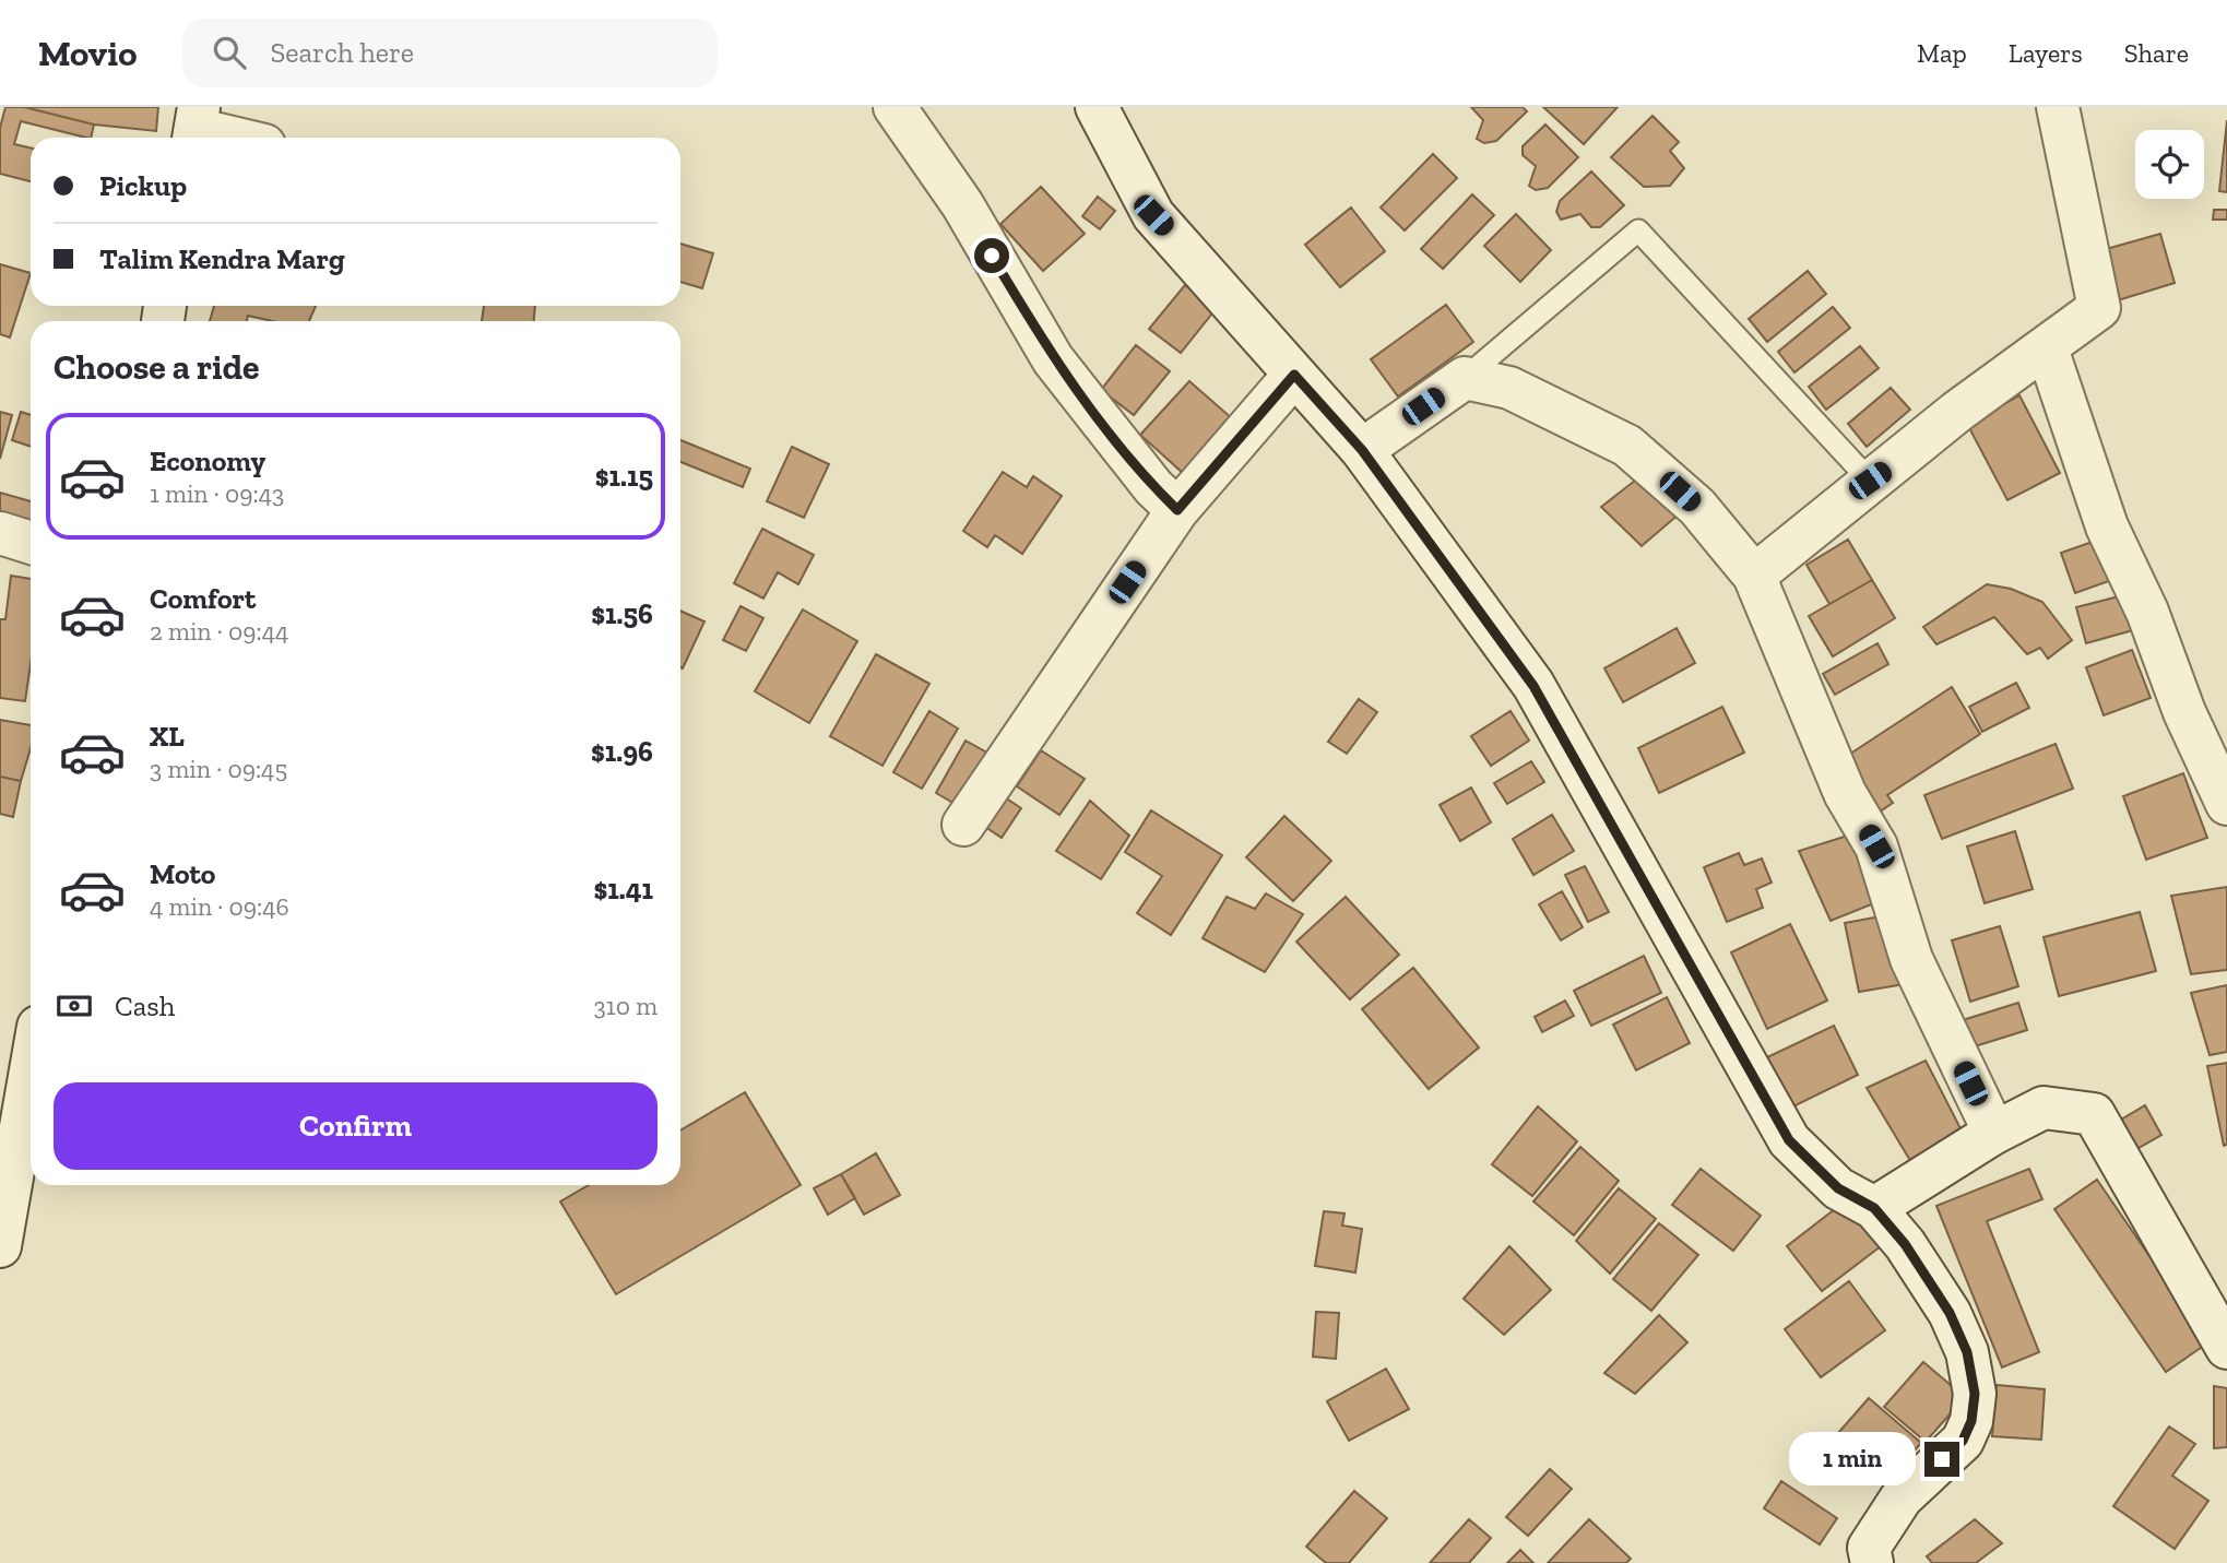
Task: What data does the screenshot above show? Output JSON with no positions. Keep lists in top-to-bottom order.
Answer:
{
  "page": {
    "header": "Movio",
    "search": "Search here",
    "nav": ["Map", "Layers", "Share"],
    "banner": ["Pickup", "Talim Kendra Marg"],
    "heading": "Choose a ride",
    "list": [
      {
        "name": "Economy",
        "note": "1 min · 09:43",
        "value": "$1.15"
      },
      {
        "name": "Comfort",
        "note": "2 min · 09:44",
        "value": "$1.56"
      },
      {
        "name": "XL",
        "note": "3 min · 09:45",
        "value": "$1.96"
      },
      {
        "name": "Moto",
        "note": "4 min · 09:46",
        "value": "$1.41"
      }
    ],
    "pay": ["Cash", "310 m"],
    "buttons": "Confirm",
    "bubble": "1 min"
  }
}
